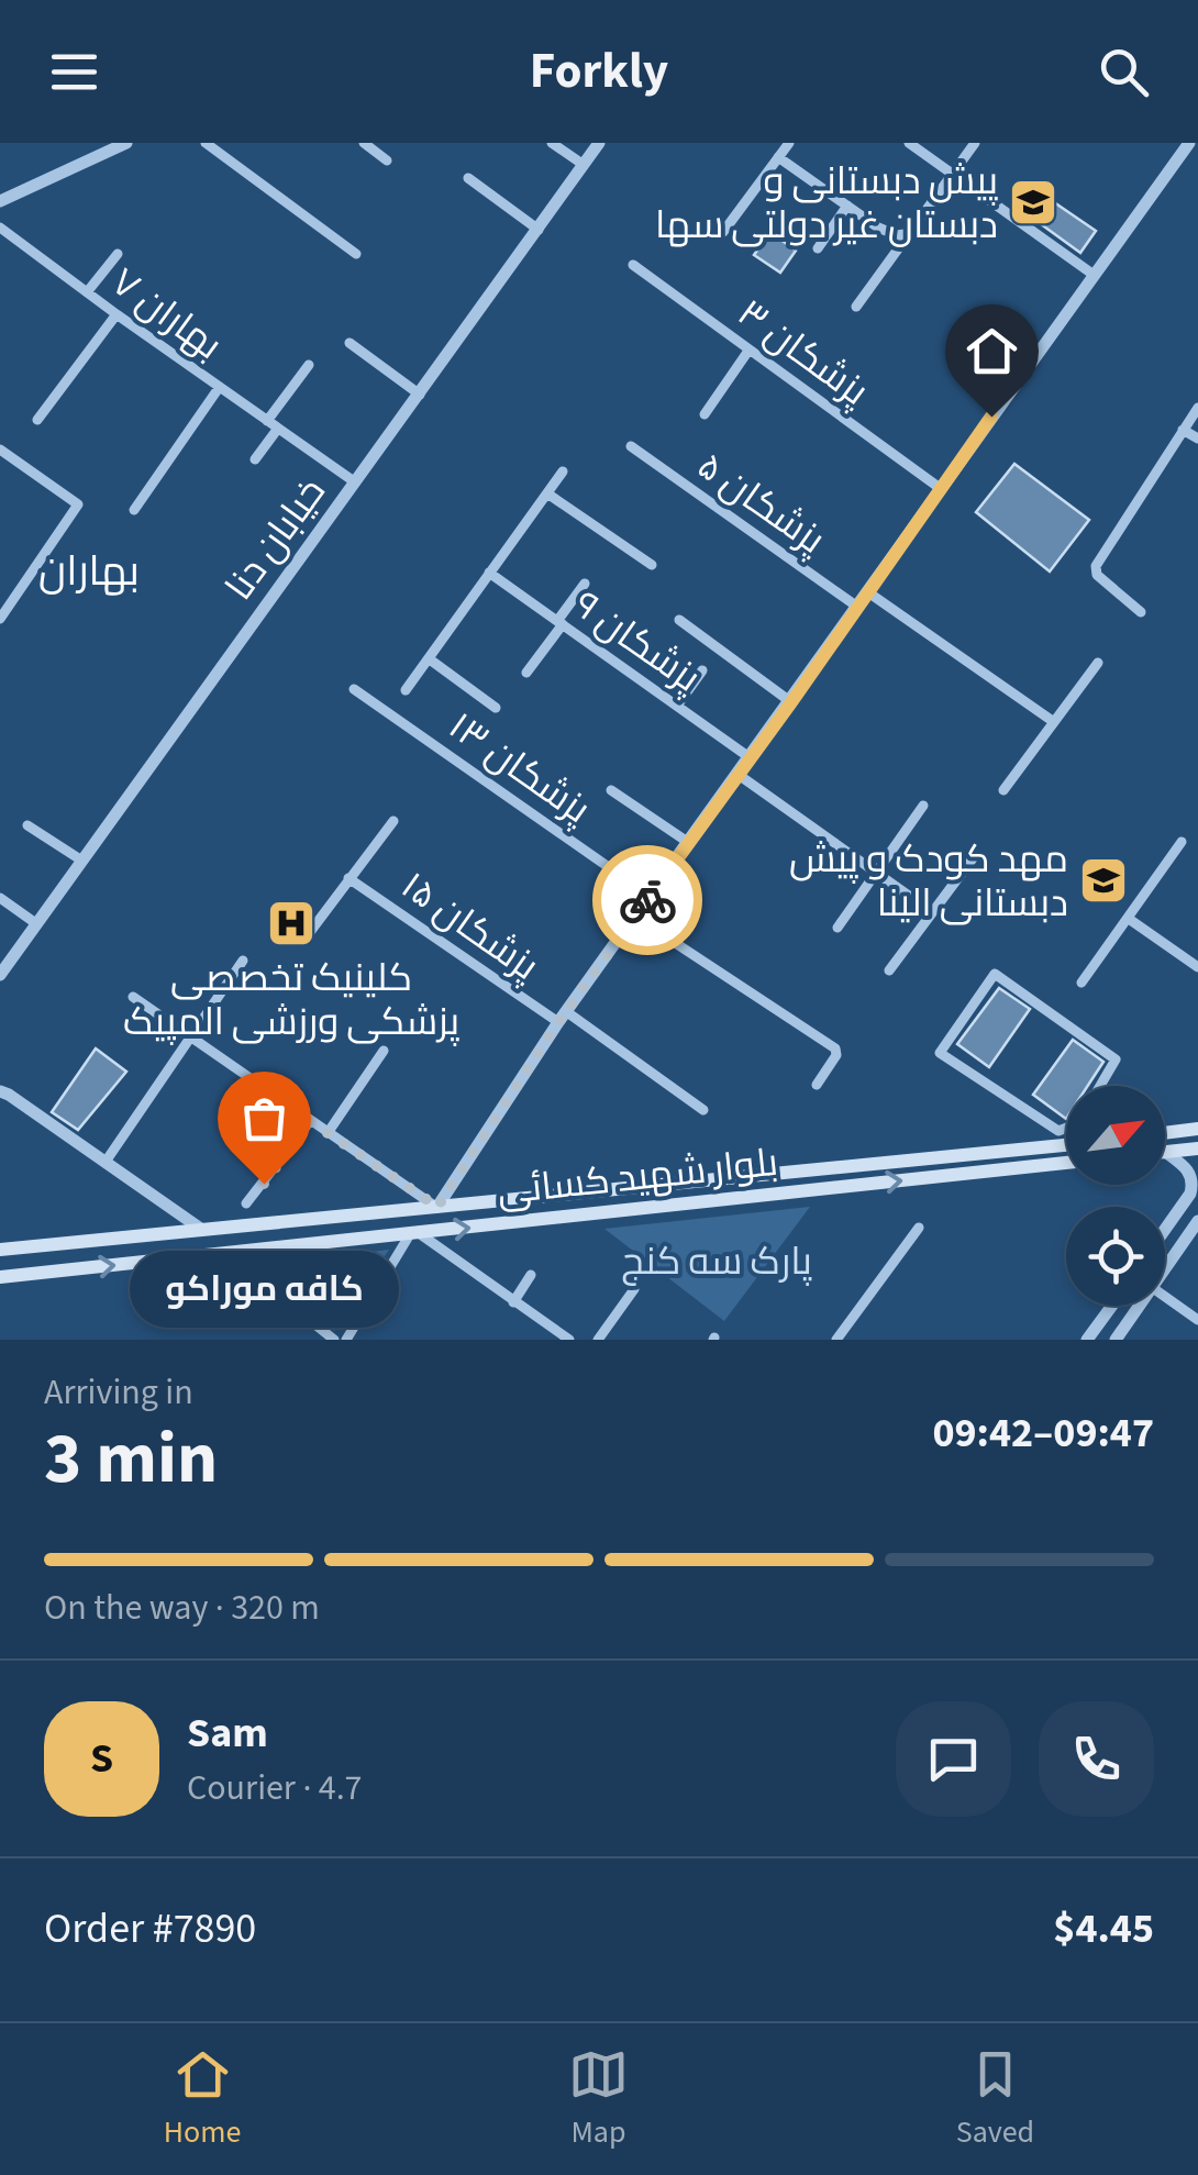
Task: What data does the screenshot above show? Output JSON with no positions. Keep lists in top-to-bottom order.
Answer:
{
  "streets": {
    "main road": ["بلوار شهید کسائی"],
    "street": [
      "۷ بهاران",
      "۳ پزشکان",
      "۵ پزشکان",
      "خیابان دنا",
      "۹ پزشکان",
      "۱۳ پزشکان",
      "۱۵ پزشکان"
    ]
  },
  "crossings": [
    ["۷ بهاران", "خیابان دنا"]
  ],
  "districts": ["بهاران"],
  "parks": ["پارک سه کنج"],
  "places": {
    "school or university": ["پیش دبستانی و دبستان غیر دولتی سها", "مهد کودک و پیش دبستانی الینا"],
    "hospital": ["کلینیک تخصصی پزشکی ورزشی المپیک"],
    "other": ["کافه موراکو"]
  },
  "north": "top right",
  "page": {
    "header": "Forkly",
    "bubble": "کافه موراکو",
    "heading": ["3 min", "Arriving in", "09:42–09:47"],
    "panel": [
      "Sam",
      "Courier · 4.7",
      "Order #7890",
      "$4.45"
    ],
    "bar": "On the way · 320 m",
    "round": "S",
    "tabs": ["Home", "Map", "Saved"]
  }
}
